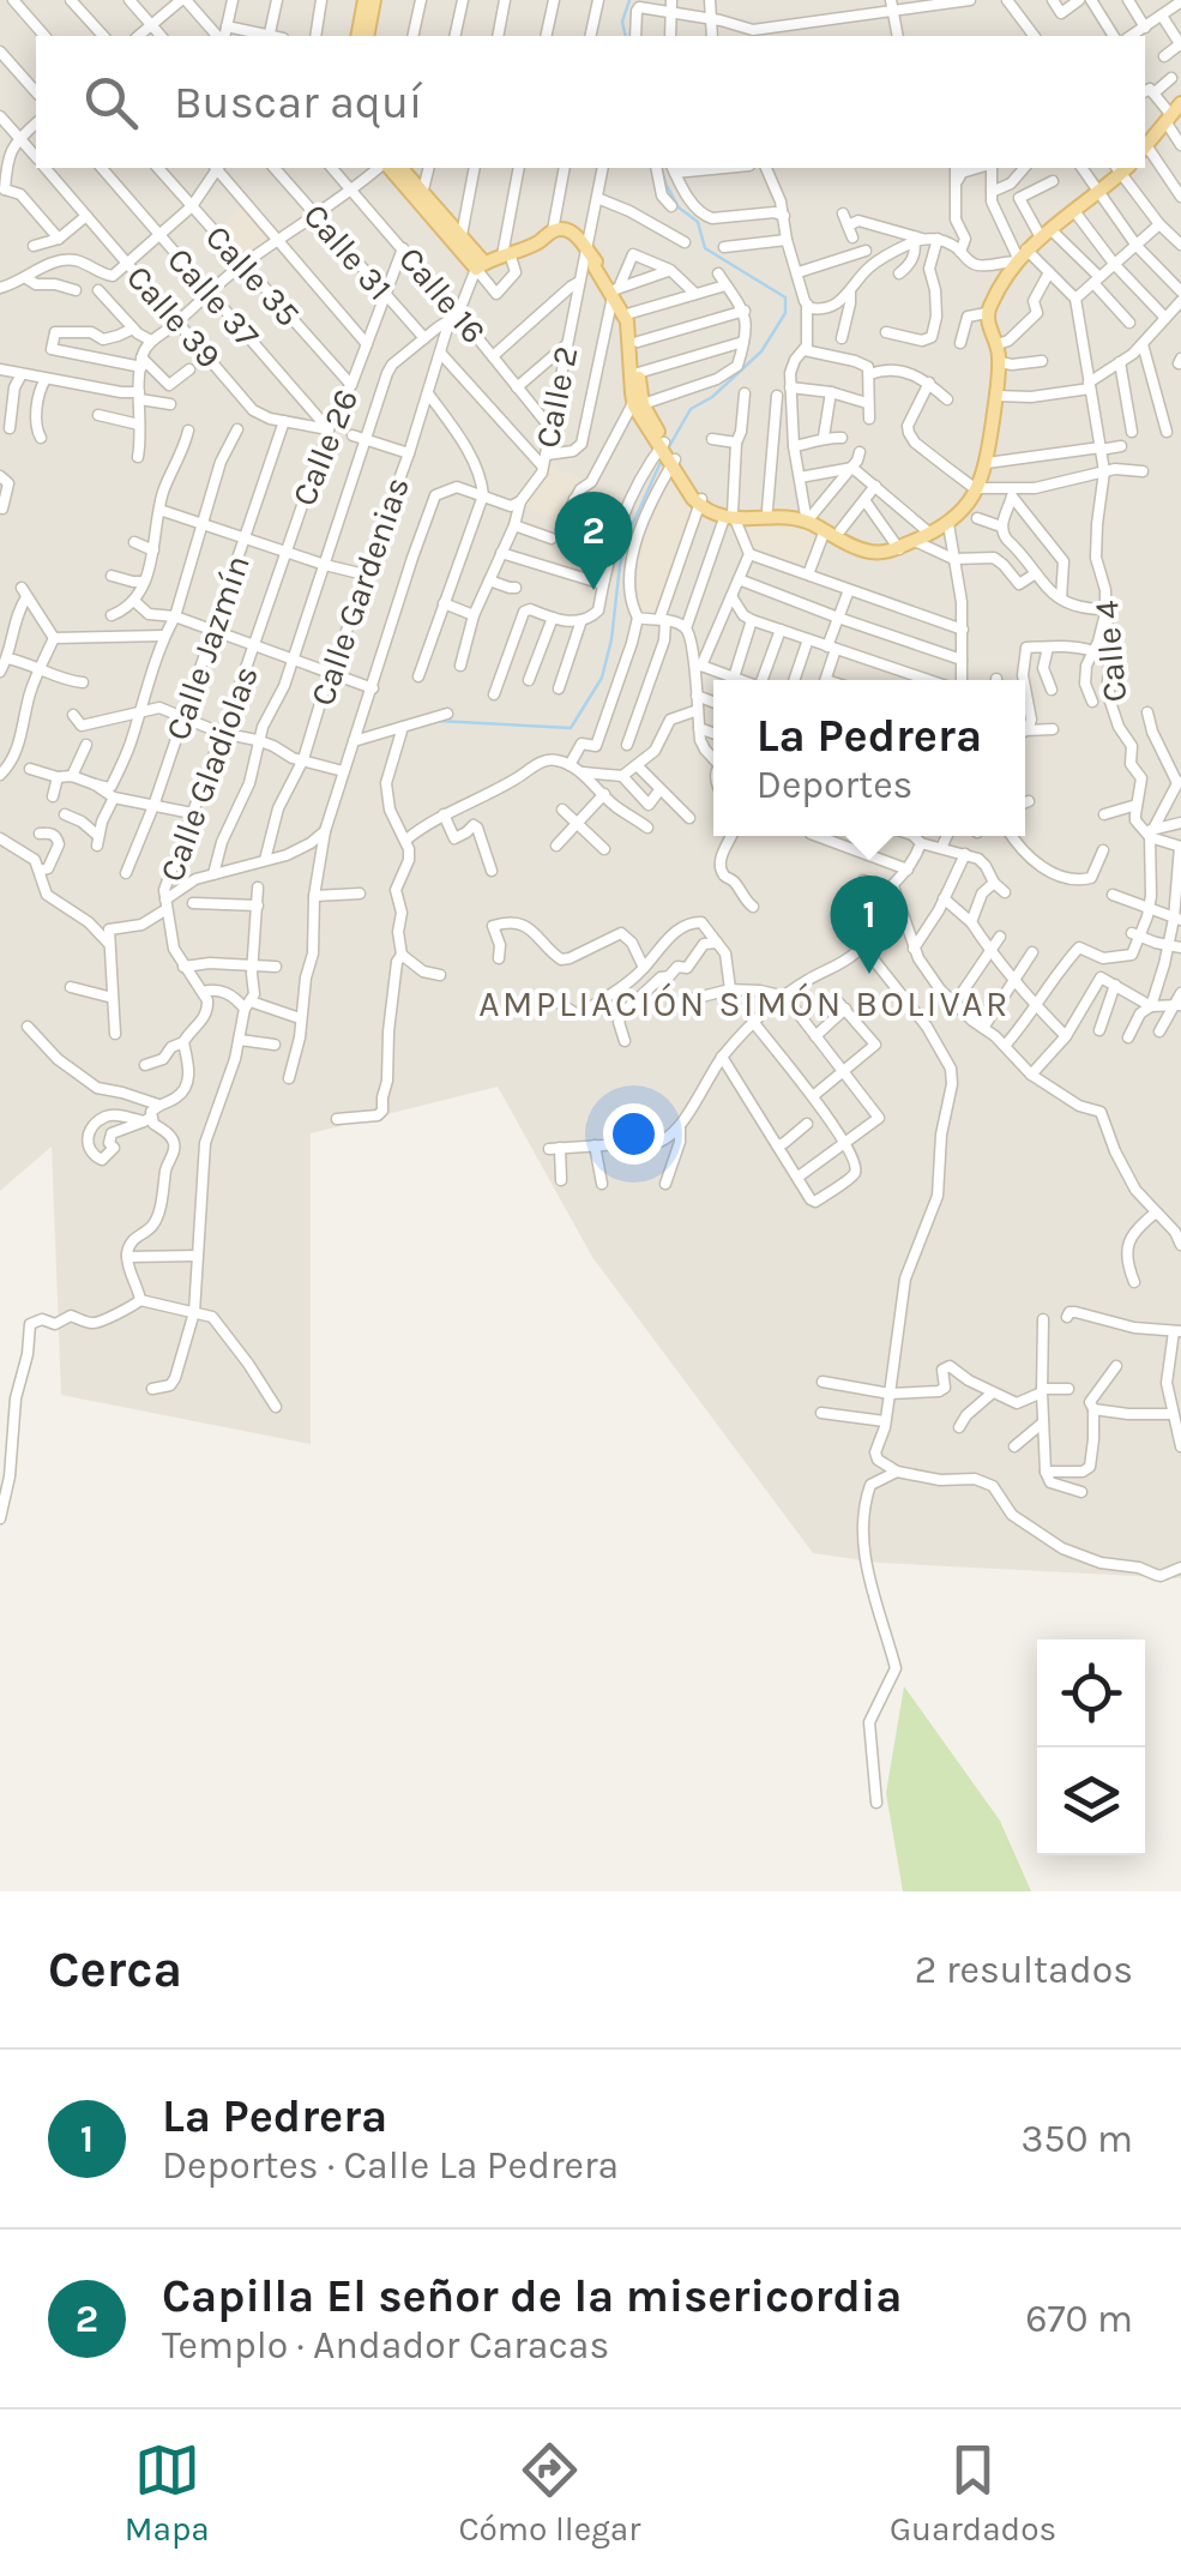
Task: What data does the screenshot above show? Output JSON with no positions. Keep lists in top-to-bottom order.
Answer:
{
  "streets": {
    "street": [
      "Calle 31",
      "Calle 35",
      "Calle 16",
      "Calle 37",
      "Calle 39",
      "Calle 2",
      "Calle 26",
      "Calle Gardenias",
      "Calle Jazmín",
      "Calle 4",
      "Calle Gladiolas"
    ]
  },
  "crossings": [
    ["Calle 31", "Calle 26"],
    ["Calle 35", "Calle 26"],
    ["Calle 16", "Calle 2"],
    ["Calle 16", "Calle 26"],
    ["Calle 16", "Calle Gardenias"],
    ["Calle 37", "Calle 39"],
    ["Calle 37", "Calle 26"],
    ["Calle 39", "Calle 26"],
    ["Calle 39", "Calle Jazmín"],
    ["Calle 26", "Calle Gladiolas"]
  ],
  "districts": ["AMPLIACIÓN SIMÓN BOLIVAR"],
  "page": {
    "search": "Buscar aquí",
    "pins": ["2", "1"],
    "popup": ["La Pedrera", "Deportes"],
    "heading": ["Cerca", "2 resultados"],
    "list": [
      {
        "mark": "1",
        "name": "La Pedrera",
        "note": "Deportes · Calle La Pedrera",
        "value": "350 m"
      },
      {
        "mark": "2",
        "name": "Capilla El señor de la misericordia",
        "note": "Templo · Andador Caracas",
        "value": "670 m"
      }
    ],
    "nav": ["Mapa", "Cómo llegar", "Guardados"]
  }
}
